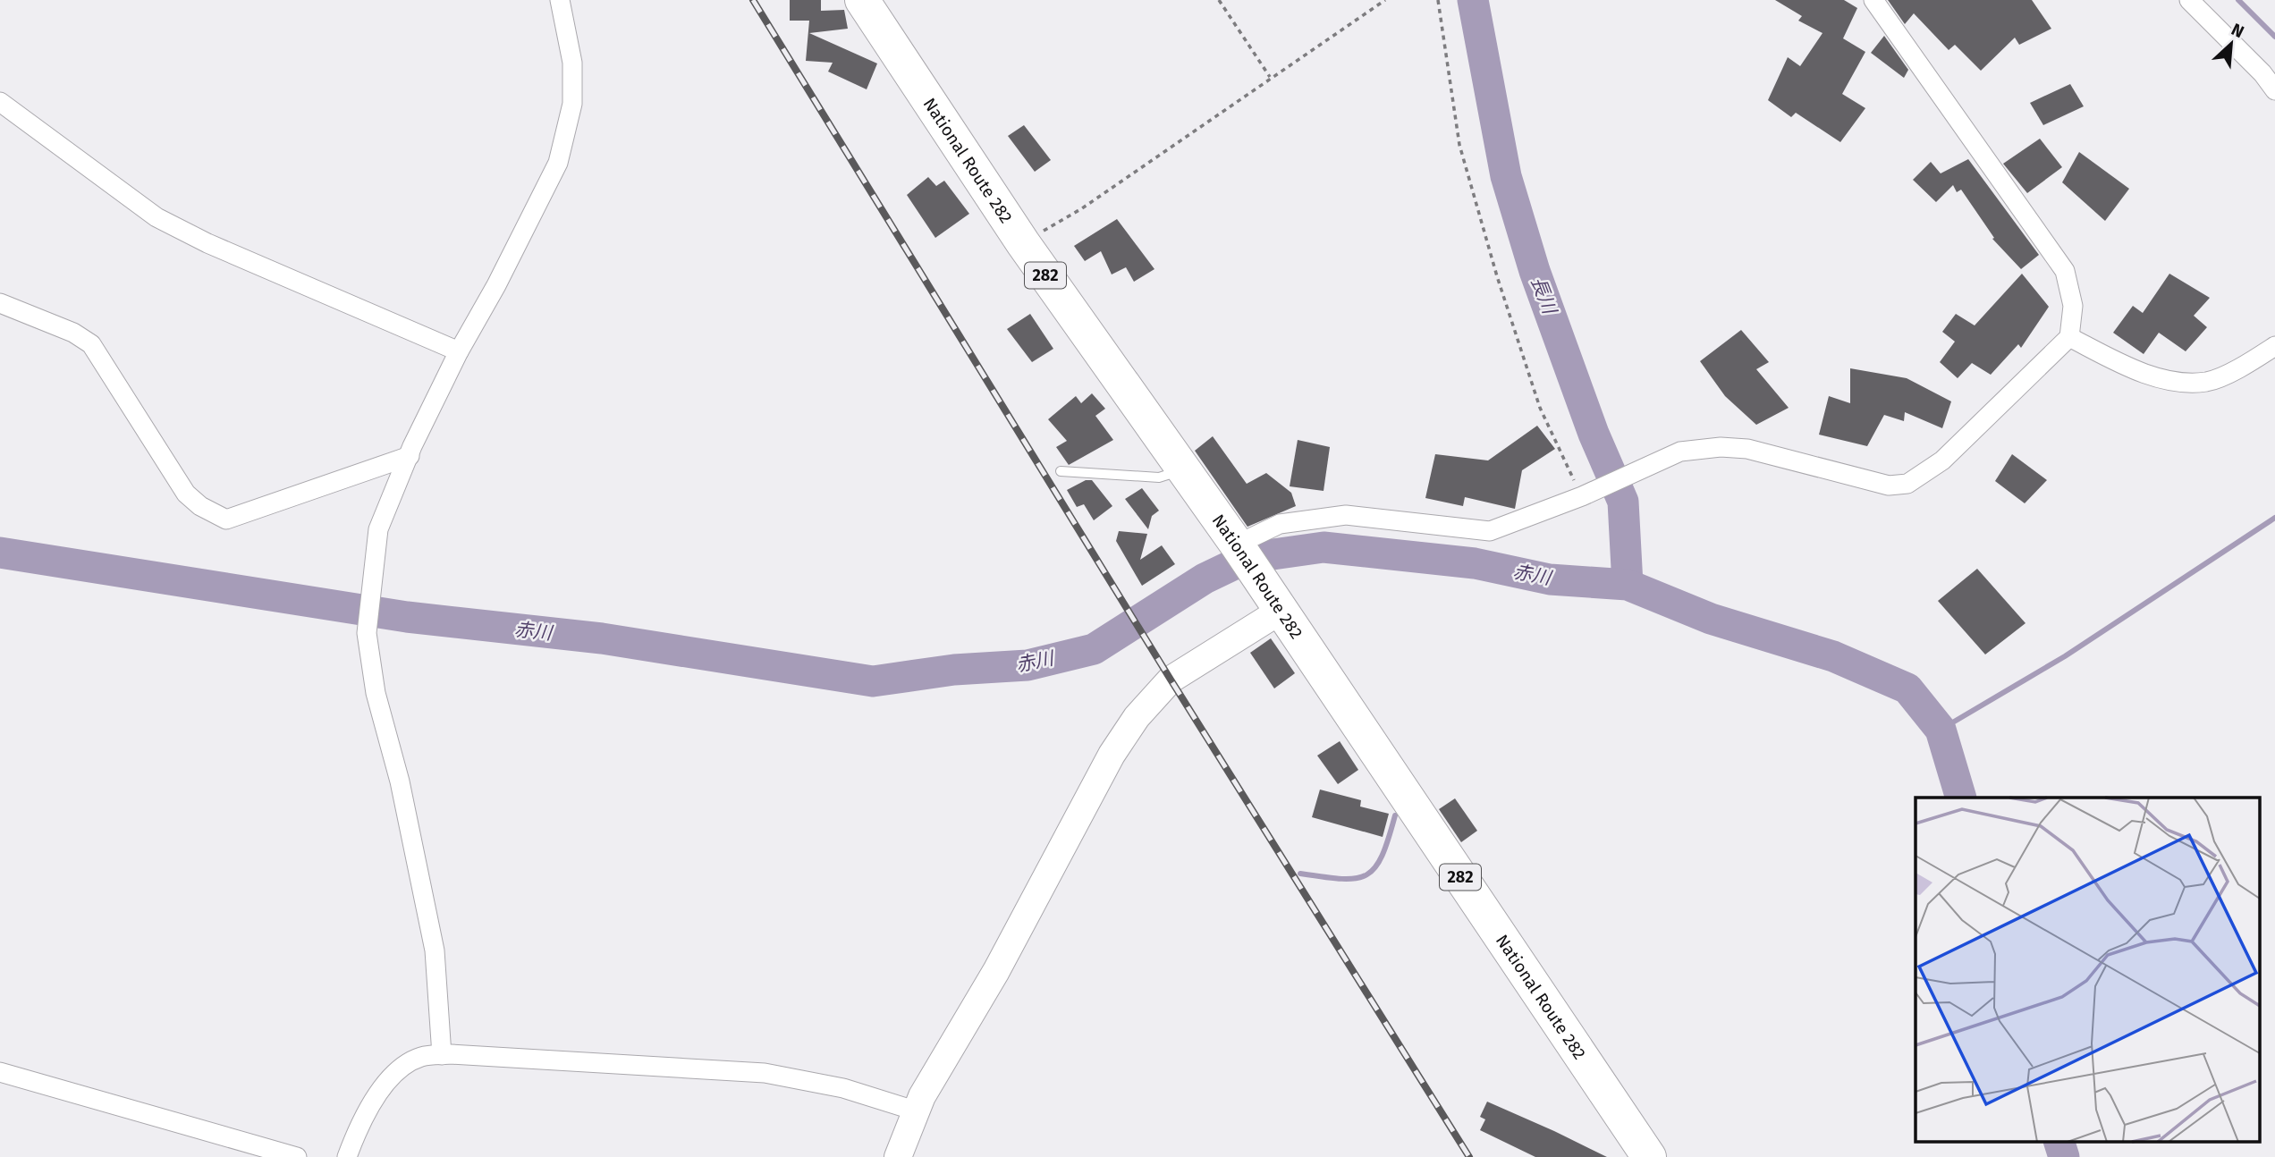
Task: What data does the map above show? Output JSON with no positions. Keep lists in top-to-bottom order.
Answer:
{
  "streets": {
    "highway": ["National Route 282", "282"]
  },
  "water": ["長川", "赤川"],
  "north": "top right"
}
